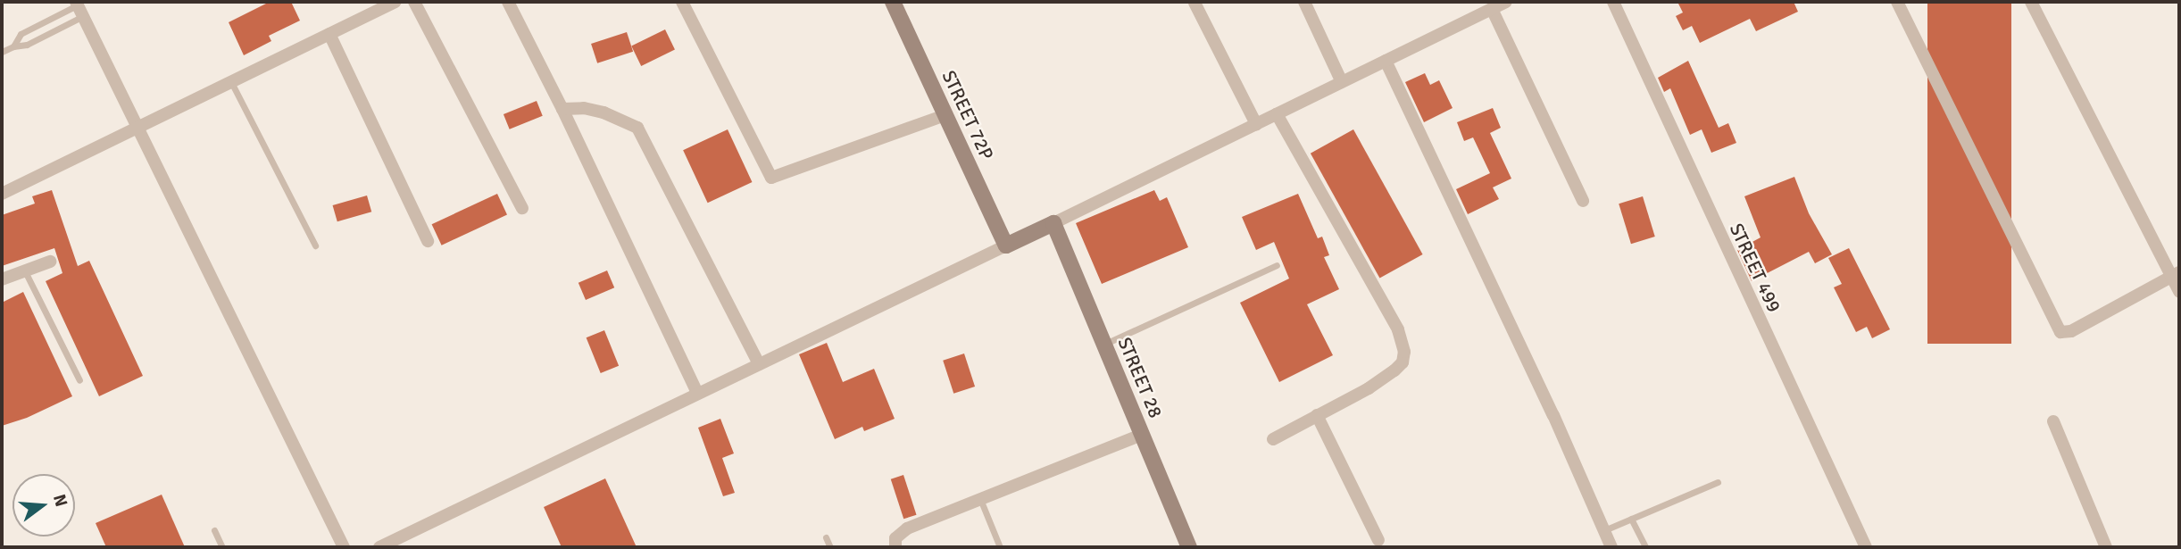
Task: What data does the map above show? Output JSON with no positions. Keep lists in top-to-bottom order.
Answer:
{
  "streets": {
    "street": ["STREET 72P", "STREET 499", "STREET 28"]
  },
  "north": "right"
}
